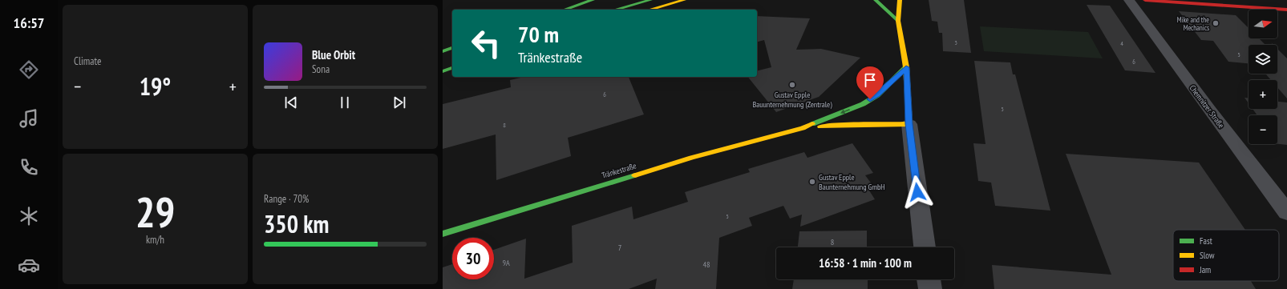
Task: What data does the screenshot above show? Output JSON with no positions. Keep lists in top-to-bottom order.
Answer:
{
  "streets": {
    "main road": ["Tränkestraße"],
    "street": ["Chemnitzer Straße"]
  },
  "places": ["Mike and the Mechanics", "Gustav Epple Bauunternehmung (Zentrale)", "Gustav Epple Baunternehmung GmbH"],
  "house_numbers": [
    "3",
    "4",
    "5",
    "6",
    "6",
    "5",
    "8",
    "5",
    "8",
    "7",
    "9A",
    "48"
  ],
  "legend": ["Fast", "Slow", "Jam"],
  "north": "right",
  "page": {
    "tabs": "16:57",
    "tile": [
      "Climate",
      ["29", "km/h"],
      ["Range · 70%", "350 km"]
    ],
    "map_buttons": ["+", "−"],
    "turn": ["70 m", "Tränkestraße"],
    "song": ["Blue Orbit", "Sona"],
    "heat": ["−", "19°", "+"],
    "limit": "30",
    "trip": "16:58 · 1 min · 100 m"
  }
}
